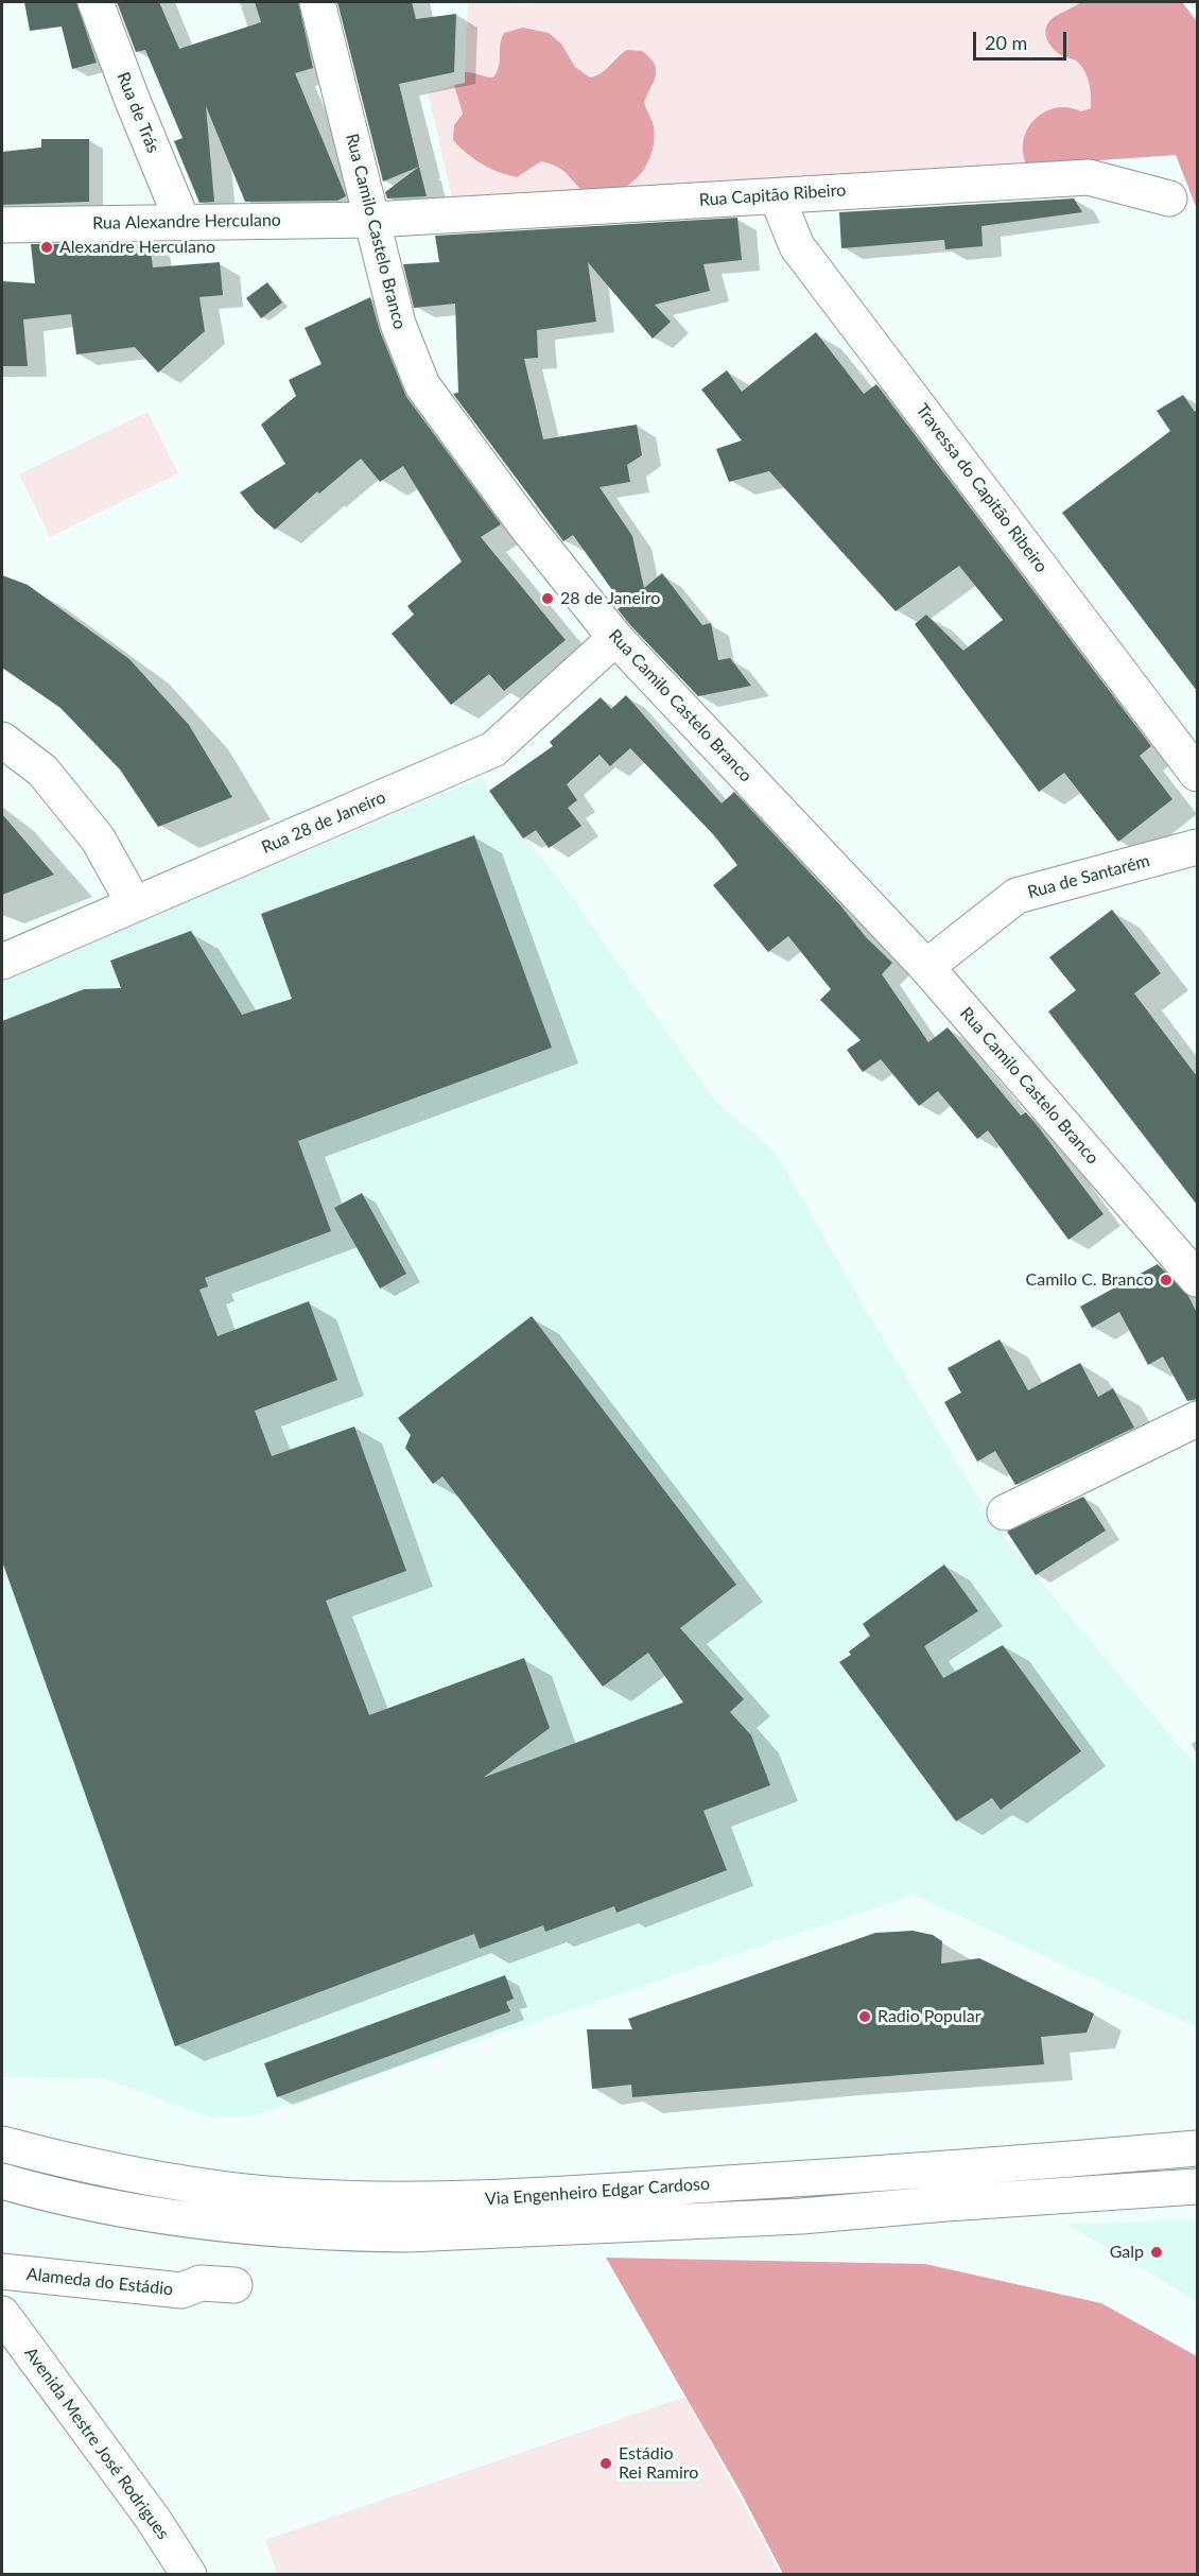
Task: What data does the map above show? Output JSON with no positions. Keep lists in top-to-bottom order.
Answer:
{
  "streets": {
    "street": [
      "Rua de Trás",
      "Rua Capitão Ribeiro",
      "Rua Alexandre Herculano",
      "Rua Camilo Castelo Branco",
      "Travessa do Capitão Ribeiro",
      "Rua 28 de Janeiro",
      "Rua de Santarém",
      "Via Engenheiro Edgar Cardoso",
      "Alameda do Estádio",
      "Avenida Mestre José Rodrigues"
    ]
  },
  "crossings": [
    ["Rua de Trás", "Rua Alexandre Herculano"],
    ["Rua Capitão Ribeiro", "Rua Alexandre Herculano"],
    ["Rua Capitão Ribeiro", "Rua Camilo Castelo Branco"],
    ["Rua Capitão Ribeiro", "Travessa do Capitão Ribeiro"],
    ["Rua Alexandre Herculano", "Rua Camilo Castelo Branco"],
    ["Rua Camilo Castelo Branco", "Rua 28 de Janeiro"],
    ["Rua Camilo Castelo Branco", "Rua de Santarém"]
  ],
  "places": [
    "Alexandre Herculano",
    "28 de Janeiro",
    "Camilo C. Branco",
    "Radio Popular",
    "Galp",
    "Estádio Rei Ramiro"
  ],
  "scale_bar": "20 m"
}
